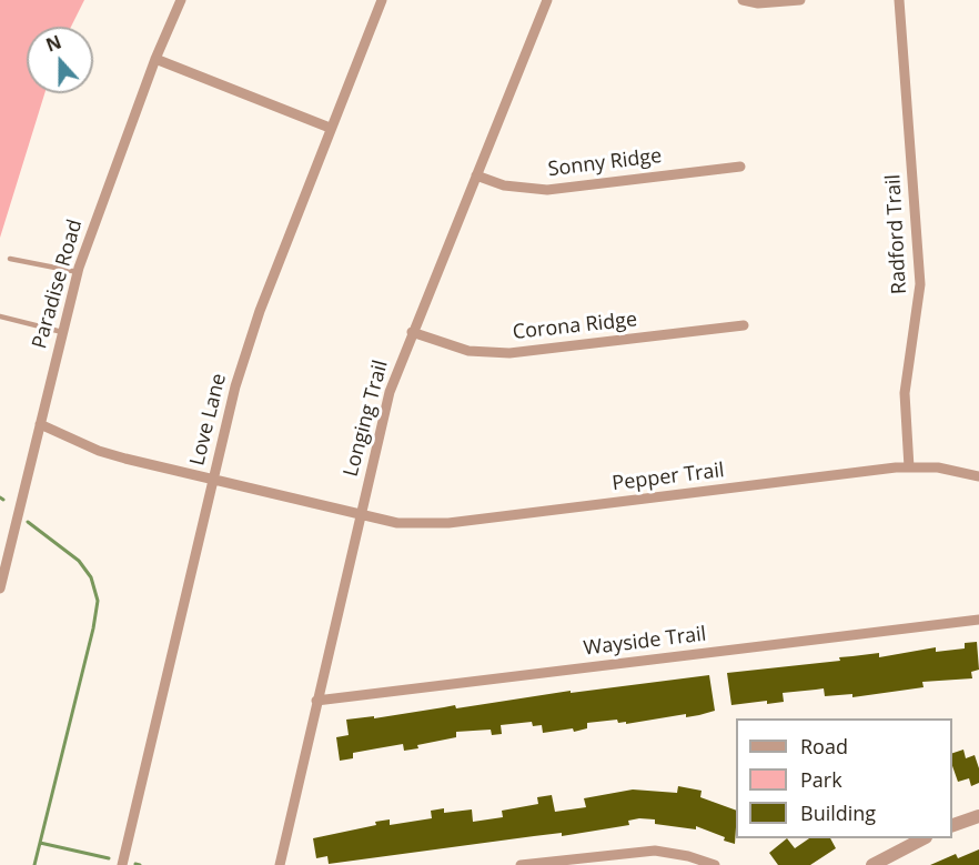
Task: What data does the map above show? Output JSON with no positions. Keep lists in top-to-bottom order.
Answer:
{
  "streets": {
    "street": [
      "Sonny Ridge",
      "Radford Trail",
      "Paradise Road",
      "Corona Ridge",
      "Longing Trail",
      "Love Lane",
      "Pepper Trail",
      "Wayside Trail"
    ]
  },
  "crossings": [
    ["Sonny Ridge", "Longing Trail"],
    ["Radford Trail", "Pepper Trail"],
    ["Paradise Road", "Pepper Trail"],
    ["Corona Ridge", "Longing Trail"],
    ["Longing Trail", "Pepper Trail"],
    ["Longing Trail", "Wayside Trail"],
    ["Love Lane", "Pepper Trail"]
  ],
  "legend": ["Road", "Park", "Building"],
  "north": "top"
}
